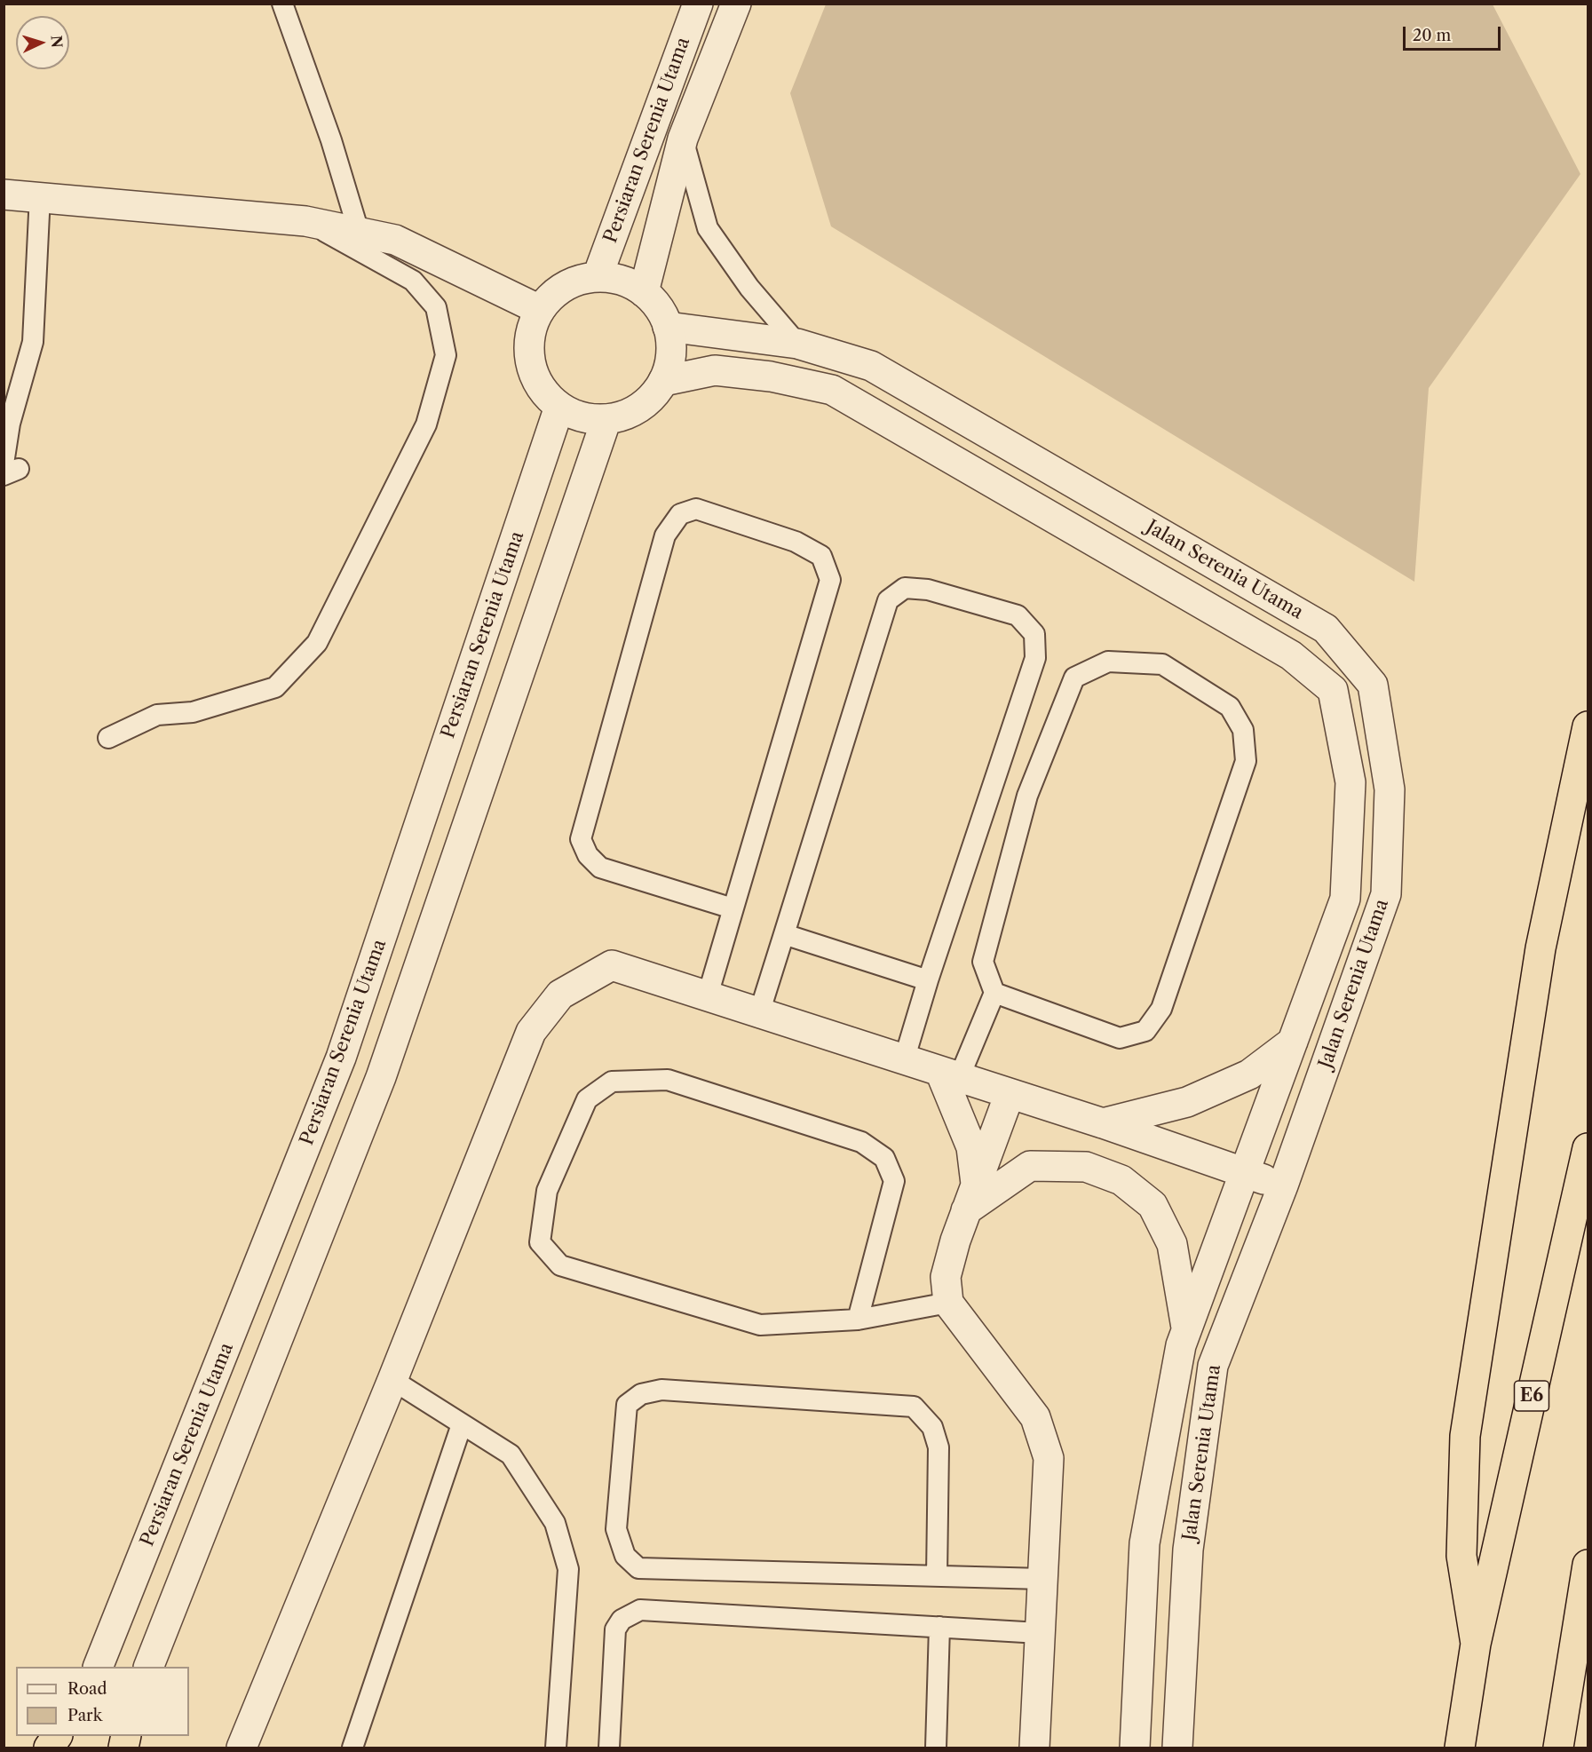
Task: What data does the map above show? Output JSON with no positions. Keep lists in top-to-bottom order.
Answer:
{
  "streets": {
    "highway": ["E6"],
    "street": ["Persiaran Serenia Utama", "Jalan Serenia Utama"]
  },
  "crossings": [
    ["Persiaran Serenia Utama", "Jalan Serenia Utama"]
  ],
  "legend": ["Road", "Park"],
  "scale_bar": "20 m",
  "north": "right"
}
